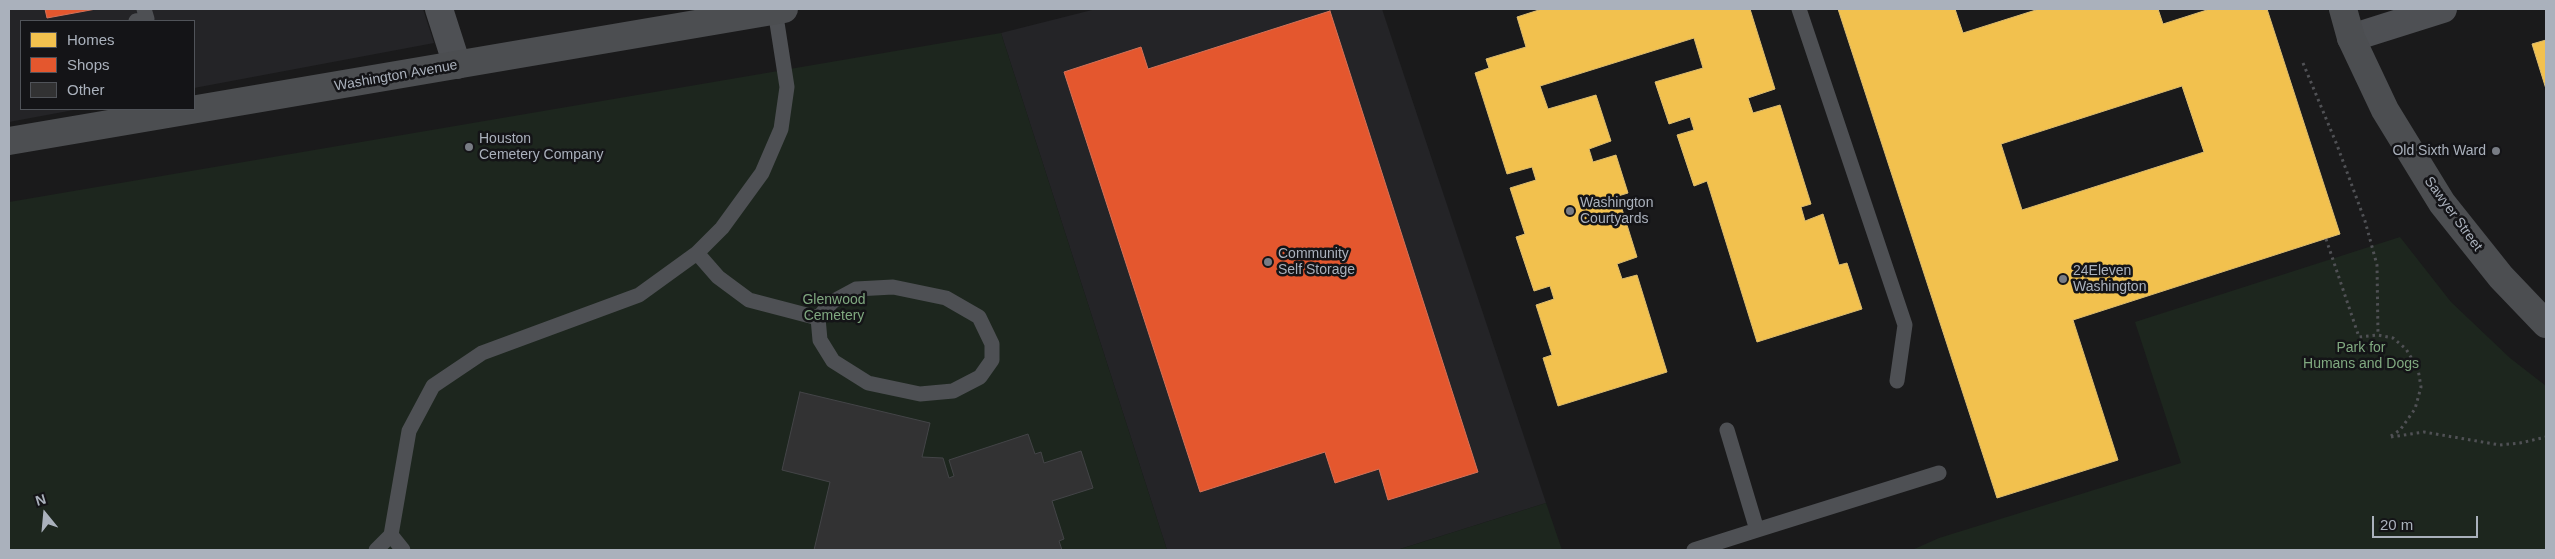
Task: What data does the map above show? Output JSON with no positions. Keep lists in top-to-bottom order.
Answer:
{
  "streets": {
    "main road": ["Washington Avenue", "Sawyer Street"]
  },
  "parks": ["Glenwood Cemetery", "Park for Humans and Dogs"],
  "places": [
    "Houston Cemetery Company",
    "Old Sixth Ward",
    "Washington Courtyards",
    "Community Self Storage",
    "24Eleven Washington"
  ],
  "legend": ["Homes", "Shops", "Other"],
  "scale_bar": "20 m",
  "north": "top"
}
